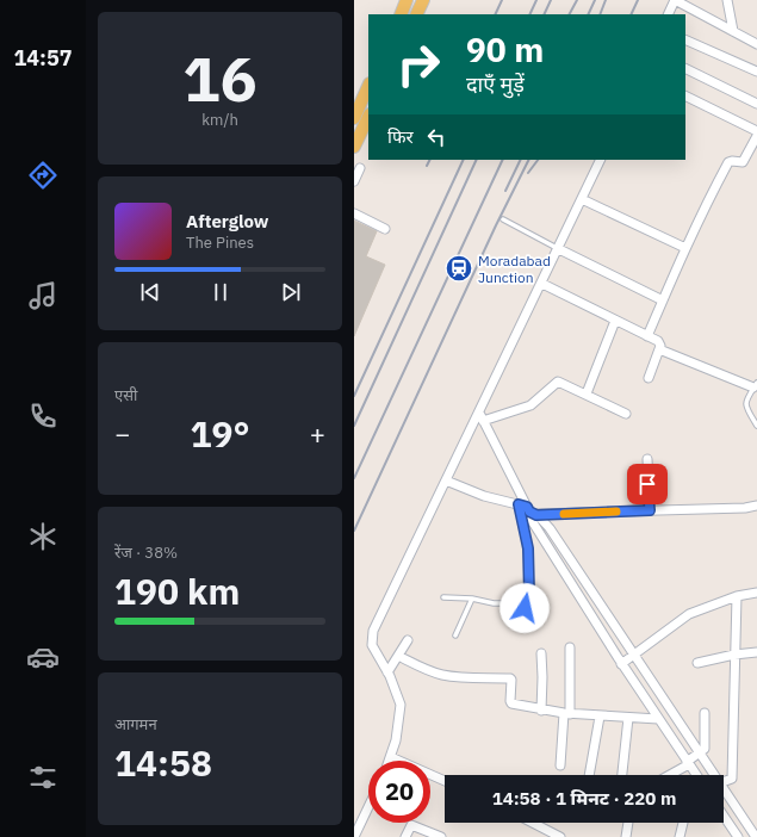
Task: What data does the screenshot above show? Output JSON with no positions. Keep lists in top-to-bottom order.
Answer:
{
  "places": {
    "station": ["Moradabad Junction"]
  },
  "page": {
    "tabs": "14:57",
    "tile": [
      ["16", "km/h"],
      "एसी",
      ["रेंज · 38%", "190 km"],
      ["आगमन", "14:58"]
    ],
    "turn": ["90 m", "दाएँ मुड़ें"],
    "then": "फिर",
    "song": ["Afterglow", "The Pines"],
    "heat": ["−", "19°", "+"],
    "limit": "20",
    "trip": "14:58 · 1 मिनट · 220 m"
  }
}
